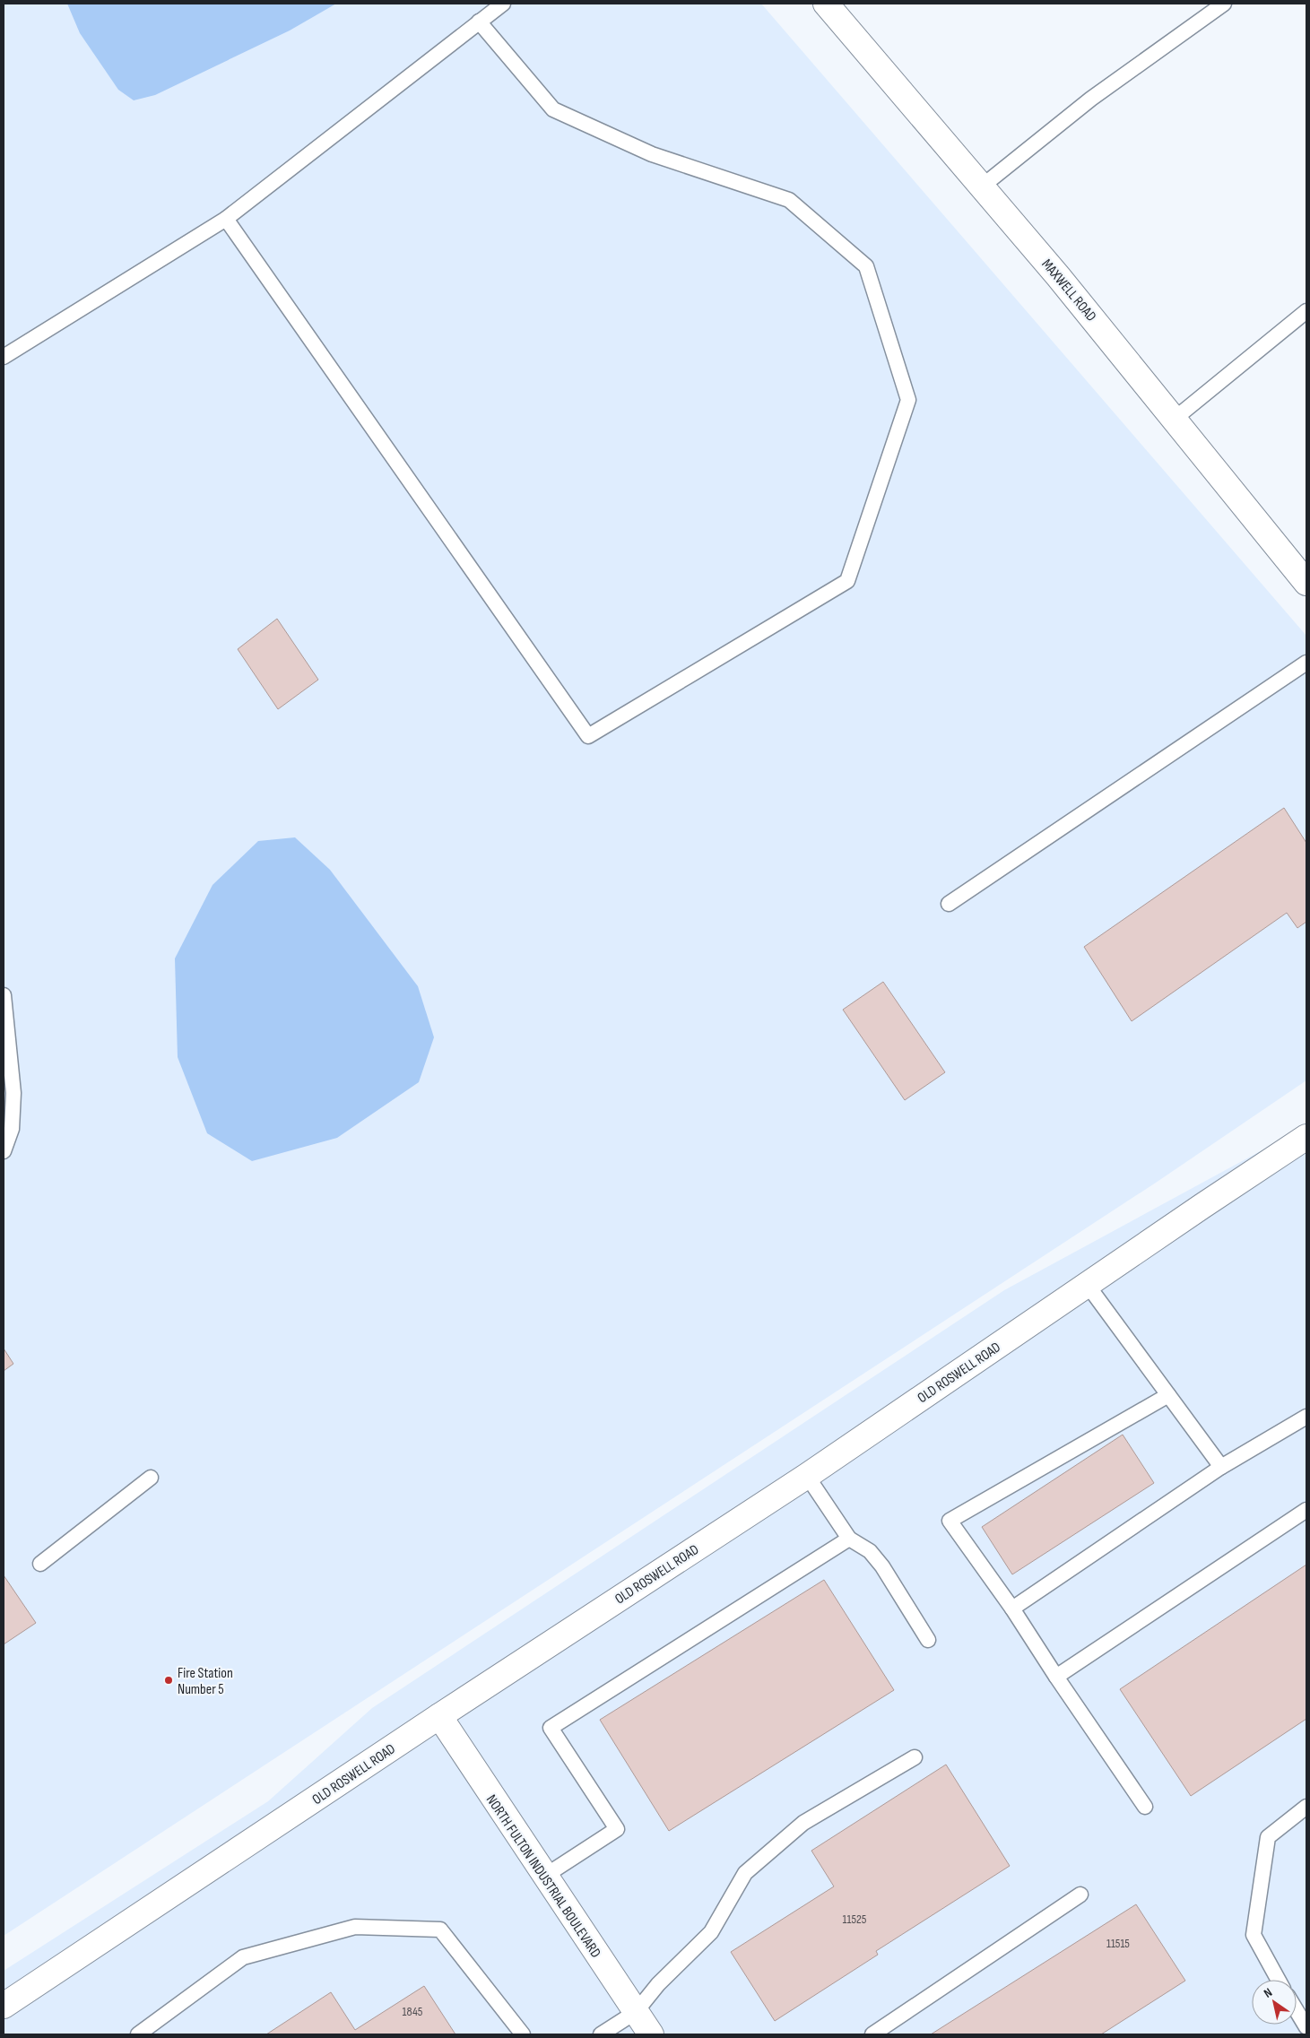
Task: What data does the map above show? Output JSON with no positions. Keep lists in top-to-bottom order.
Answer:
{
  "streets": {
    "street": ["MAXWELL ROAD", "OLD ROSWELL ROAD", "NORTH FULTON INDUSTRIAL BOULEVARD"]
  },
  "crossings": [
    ["OLD ROSWELL ROAD", "NORTH FULTON INDUSTRIAL BOULEVARD"]
  ],
  "places": ["Fire Station Number 5"],
  "house_numbers": ["11525", "11515", "1845"],
  "north": "top left"
}
